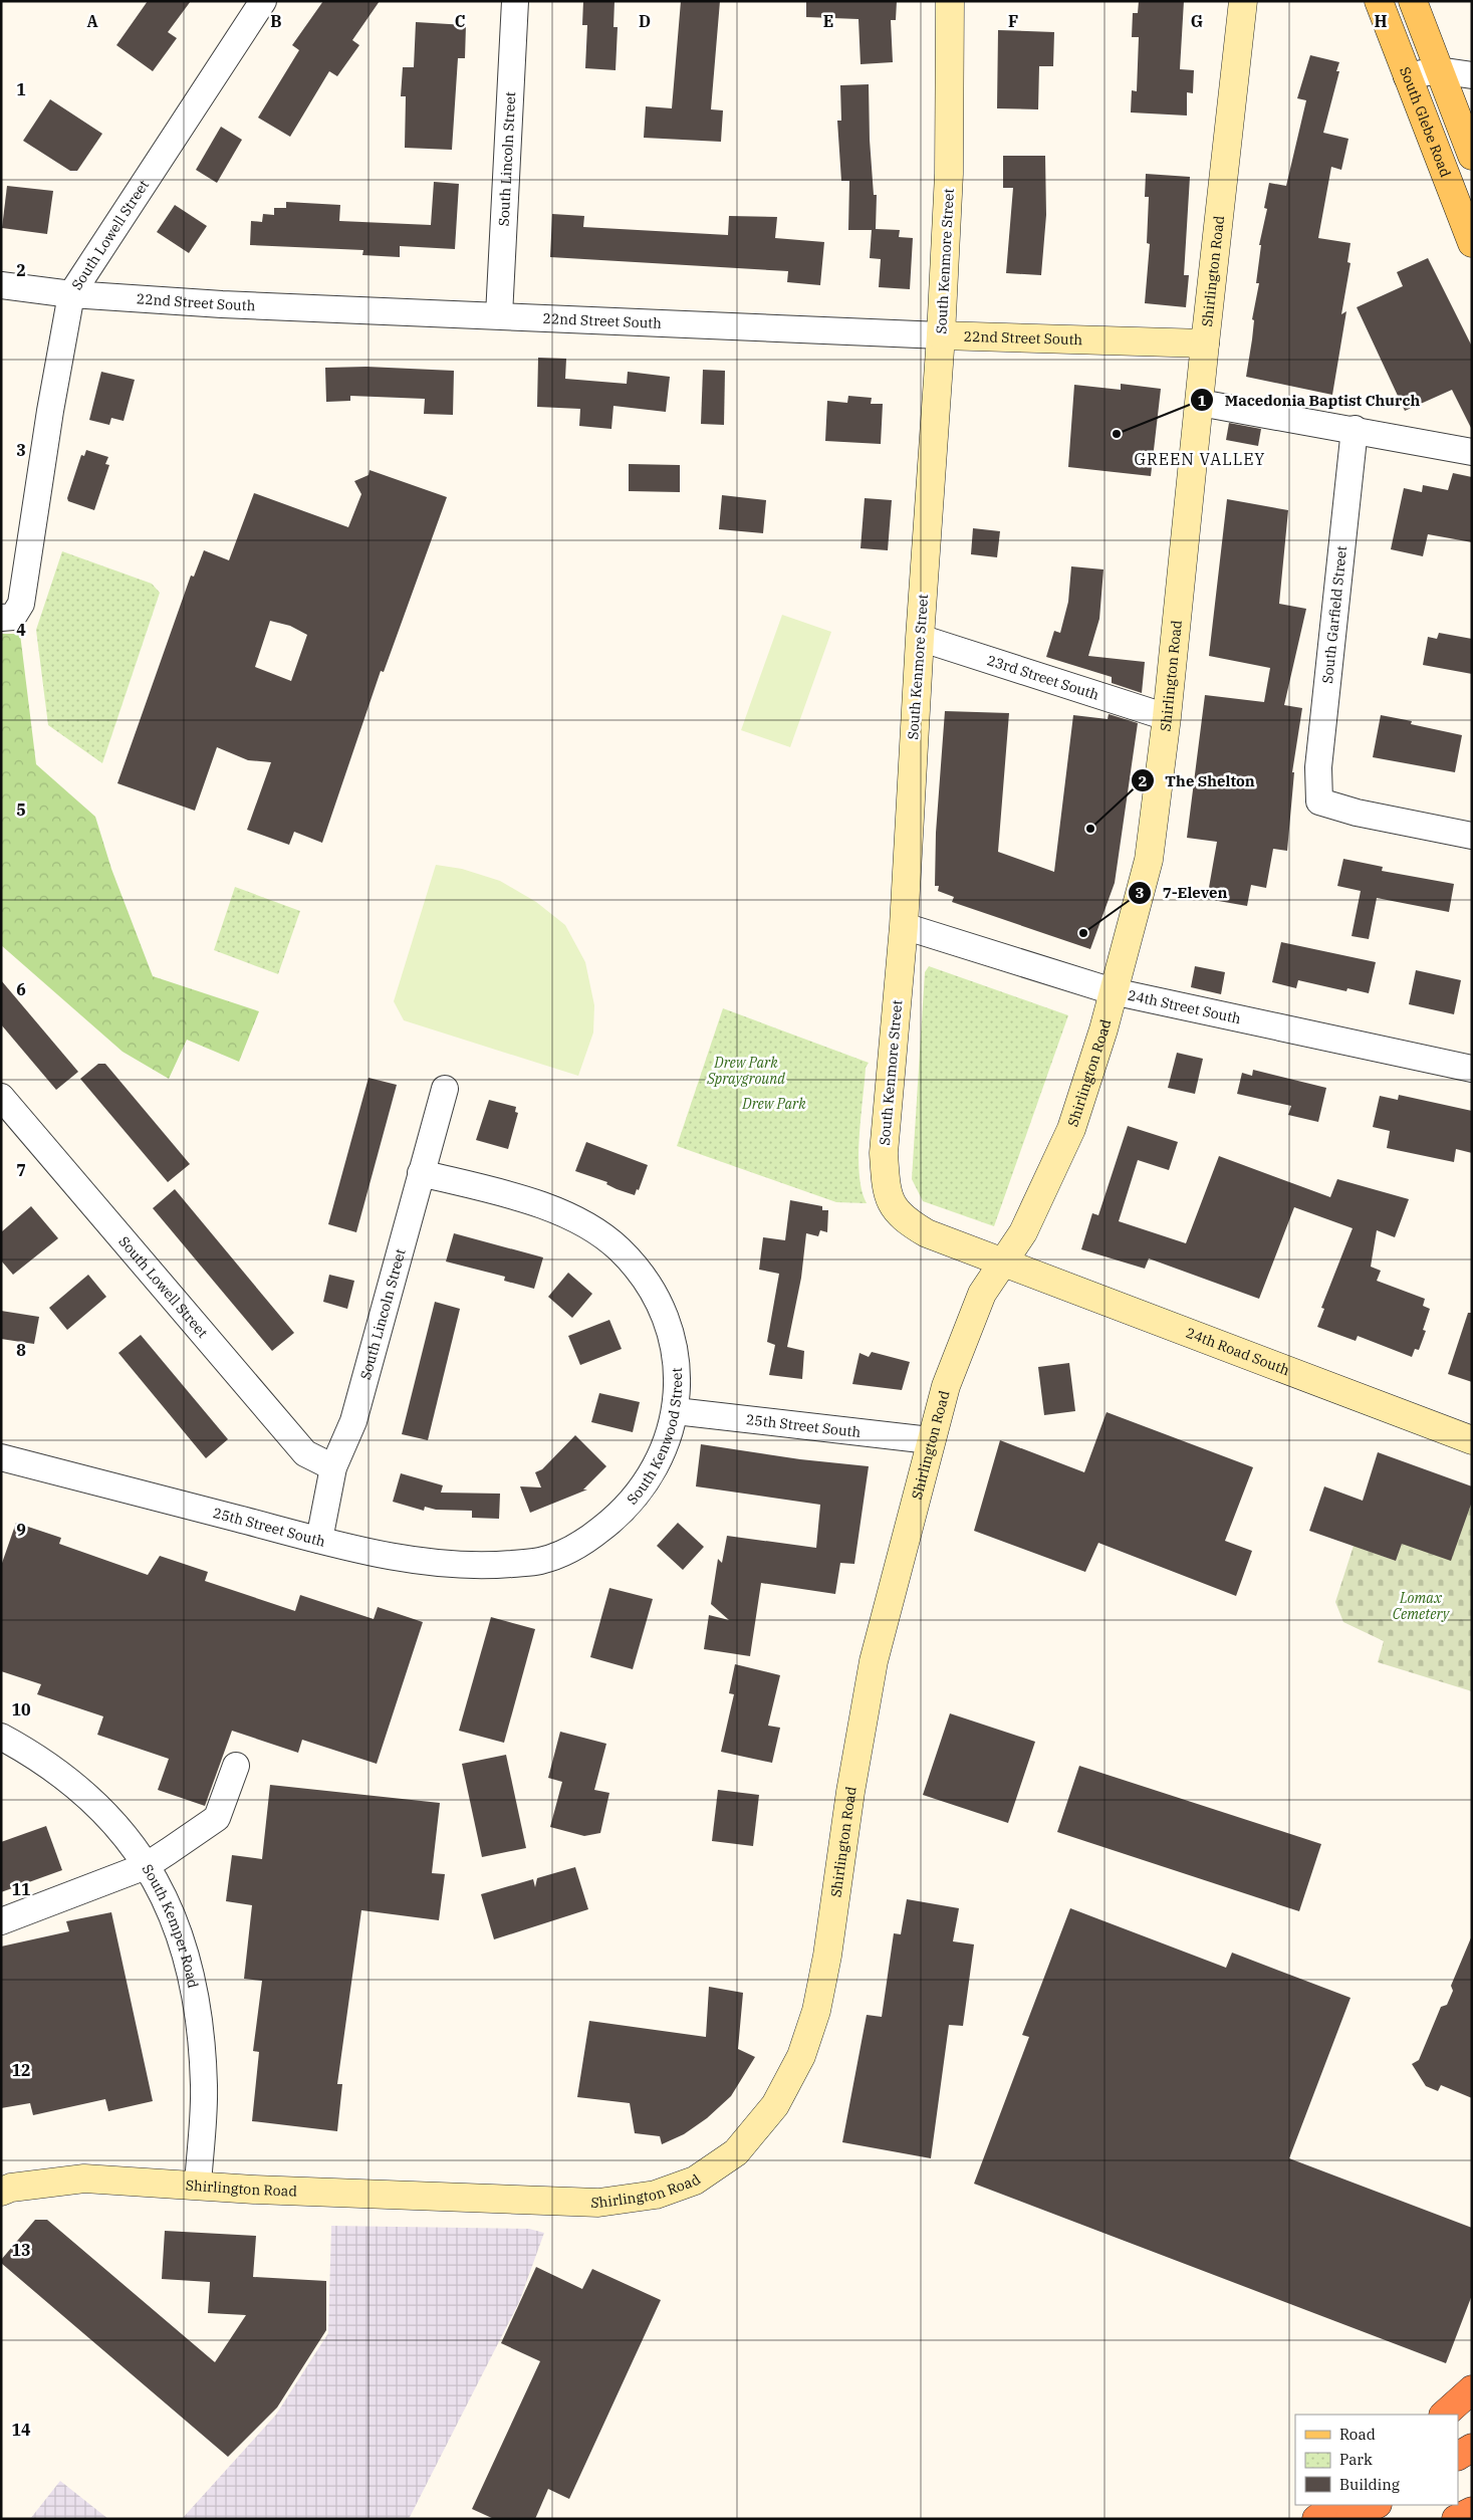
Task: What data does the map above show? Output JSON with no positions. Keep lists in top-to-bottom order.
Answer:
{
  "streets": {
    "main road": [
      "South Glebe Road",
      "South Kenmore Street",
      "Shirlington Road",
      "22nd Street South",
      "24th Road South"
    ],
    "street": [
      "South Lincoln Street",
      "South Lowell Street",
      "South Garfield Street",
      "23rd Street South",
      "24th Street South",
      "25th Street South",
      "South Kenwood Street",
      "South Kemper Road"
    ]
  },
  "crossings": [
    ["South Lincoln Street", "South Lowell Street"],
    ["South Lincoln Street", "22nd Street South"],
    ["South Lincoln Street", "25th Street South"],
    ["South Lincoln Street", "South Kenwood Street"],
    ["South Lowell Street", "22nd Street South"],
    ["South Kenmore Street", "Shirlington Road"],
    ["South Kenmore Street", "22nd Street South"],
    ["South Kenmore Street", "23rd Street South"],
    ["South Kenmore Street", "24th Street South"],
    ["South Kenmore Street", "24th Road South"],
    ["Shirlington Road", "22nd Street South"],
    ["Shirlington Road", "23rd Street South"],
    ["Shirlington Road", "24th Street South"],
    ["Shirlington Road", "24th Road South"],
    ["Shirlington Road", "25th Street South"],
    ["Shirlington Road", "South Kemper Road"],
    ["25th Street South", "South Kenwood Street"]
  ],
  "districts": ["GREEN VALLEY"],
  "parks": ["Drew Park Sprayground", "Drew Park", "Lomax Cemetery"],
  "places": ["Macedonia Baptist Church", "The Shelton", "7-Eleven"],
  "legend": ["Road", "Park", "Building"],
  "grid": {
    "columns": [
      "A",
      "B",
      "C",
      "D",
      "E",
      "F",
      "G",
      "H"
    ],
    "rows": [
      "1",
      "2",
      "3",
      "4",
      "5",
      "6",
      "7",
      "8",
      "9",
      "10",
      "11",
      "12",
      "13",
      "14"
    ]
  }
}
